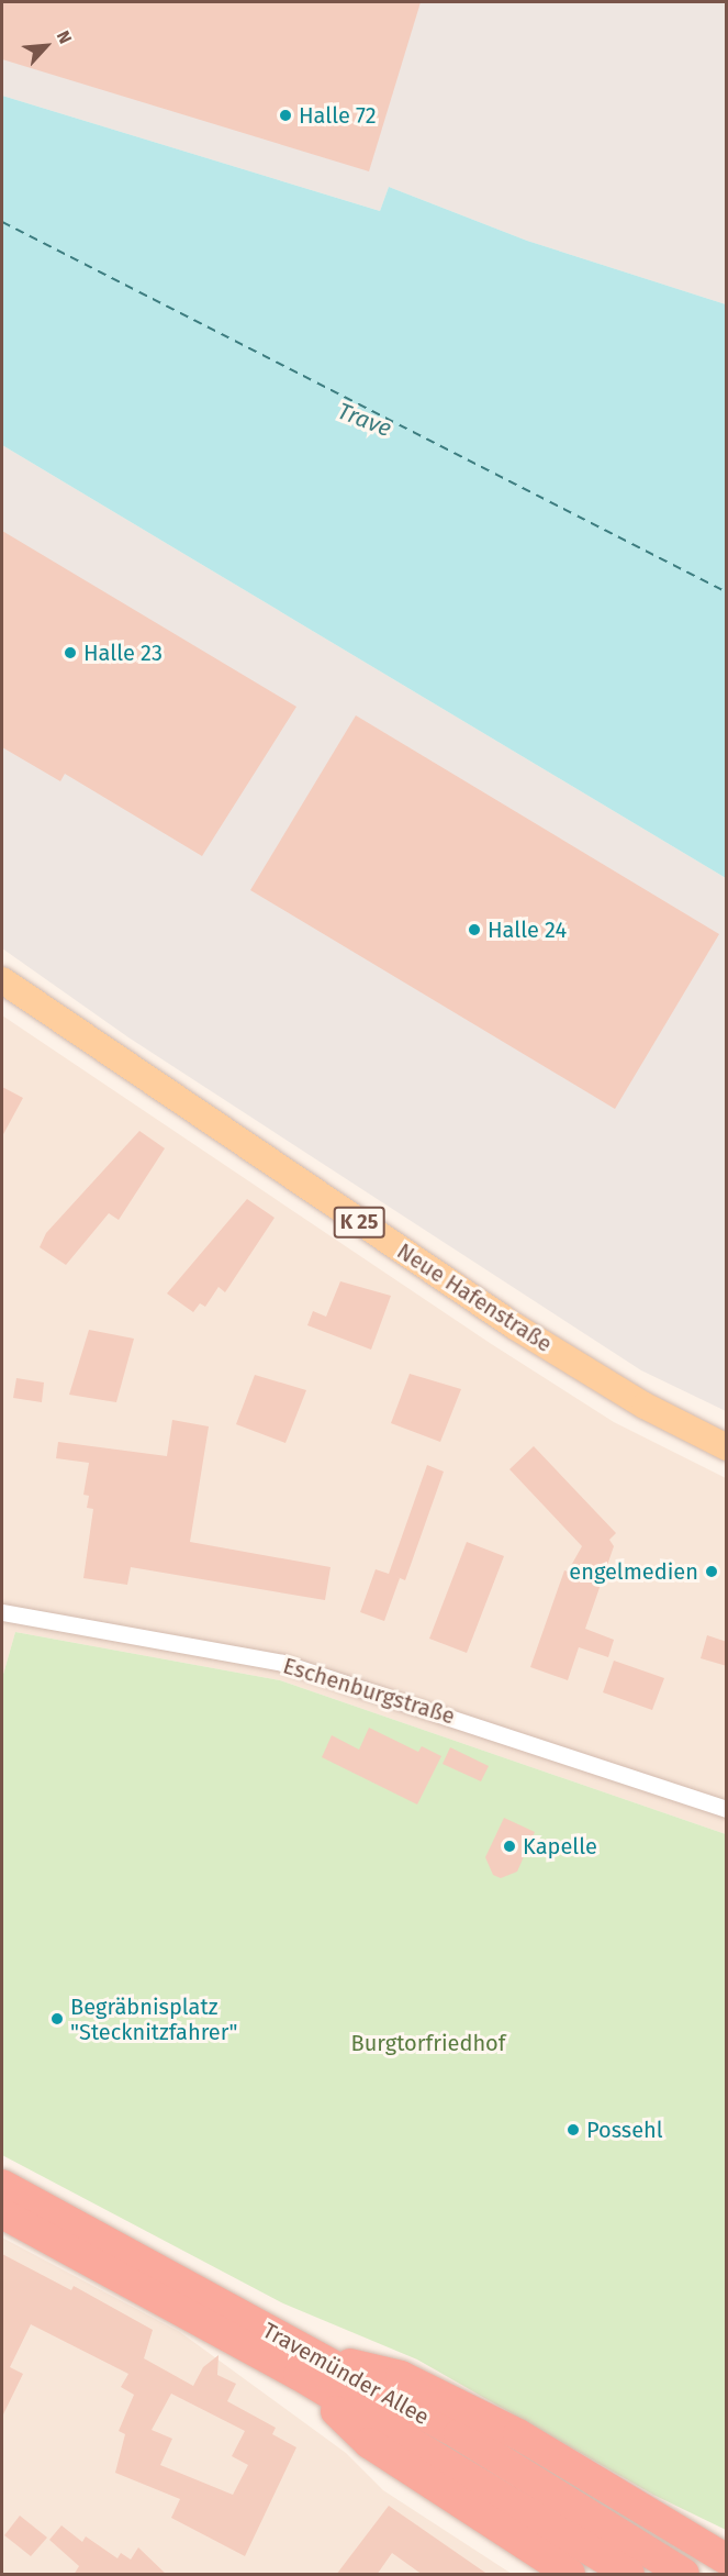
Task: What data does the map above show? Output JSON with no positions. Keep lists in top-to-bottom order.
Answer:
{
  "streets": {
    "highway": ["Travemünder Allee"],
    "main road": ["K 25", "Neue Hafenstraße"],
    "street": ["Eschenburgstraße"]
  },
  "water": ["Trave"],
  "parks": ["Burgtorfriedhof"],
  "places": [
    "Halle 72",
    "Halle 23",
    "Halle 24",
    "engelmedien",
    "Kapelle",
    "Begräbnisplatz \"Stecknitzfahrer\"",
    "Possehl"
  ],
  "north": "top right"
}
